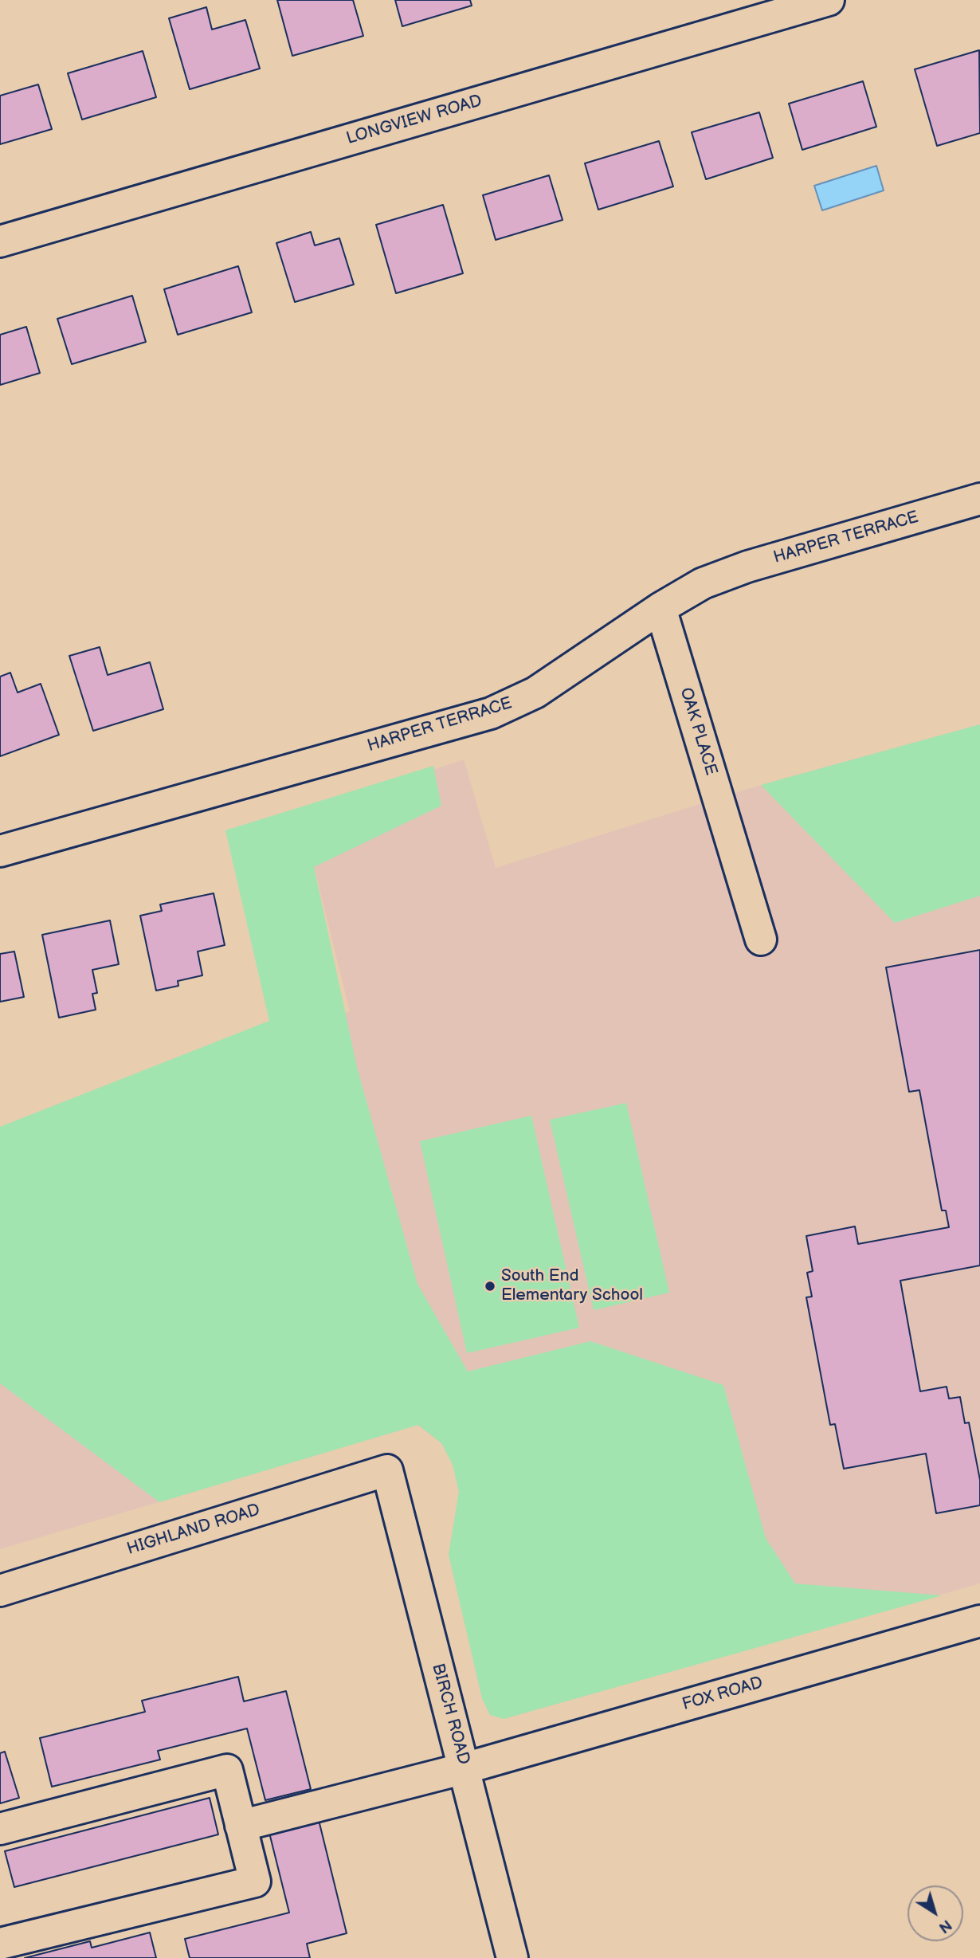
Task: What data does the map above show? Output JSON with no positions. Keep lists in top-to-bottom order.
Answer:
{
  "streets": {
    "street": [
      "LONGVIEW ROAD",
      "HARPER TERRACE",
      "OAK PLACE",
      "HIGHLAND ROAD",
      "FOX ROAD",
      "BIRCH ROAD"
    ]
  },
  "crossings": [
    ["HARPER TERRACE", "OAK PLACE"],
    ["HIGHLAND ROAD", "BIRCH ROAD"],
    ["FOX ROAD", "BIRCH ROAD"]
  ],
  "places": ["South End Elementary School"],
  "north": "bottom right"
}
